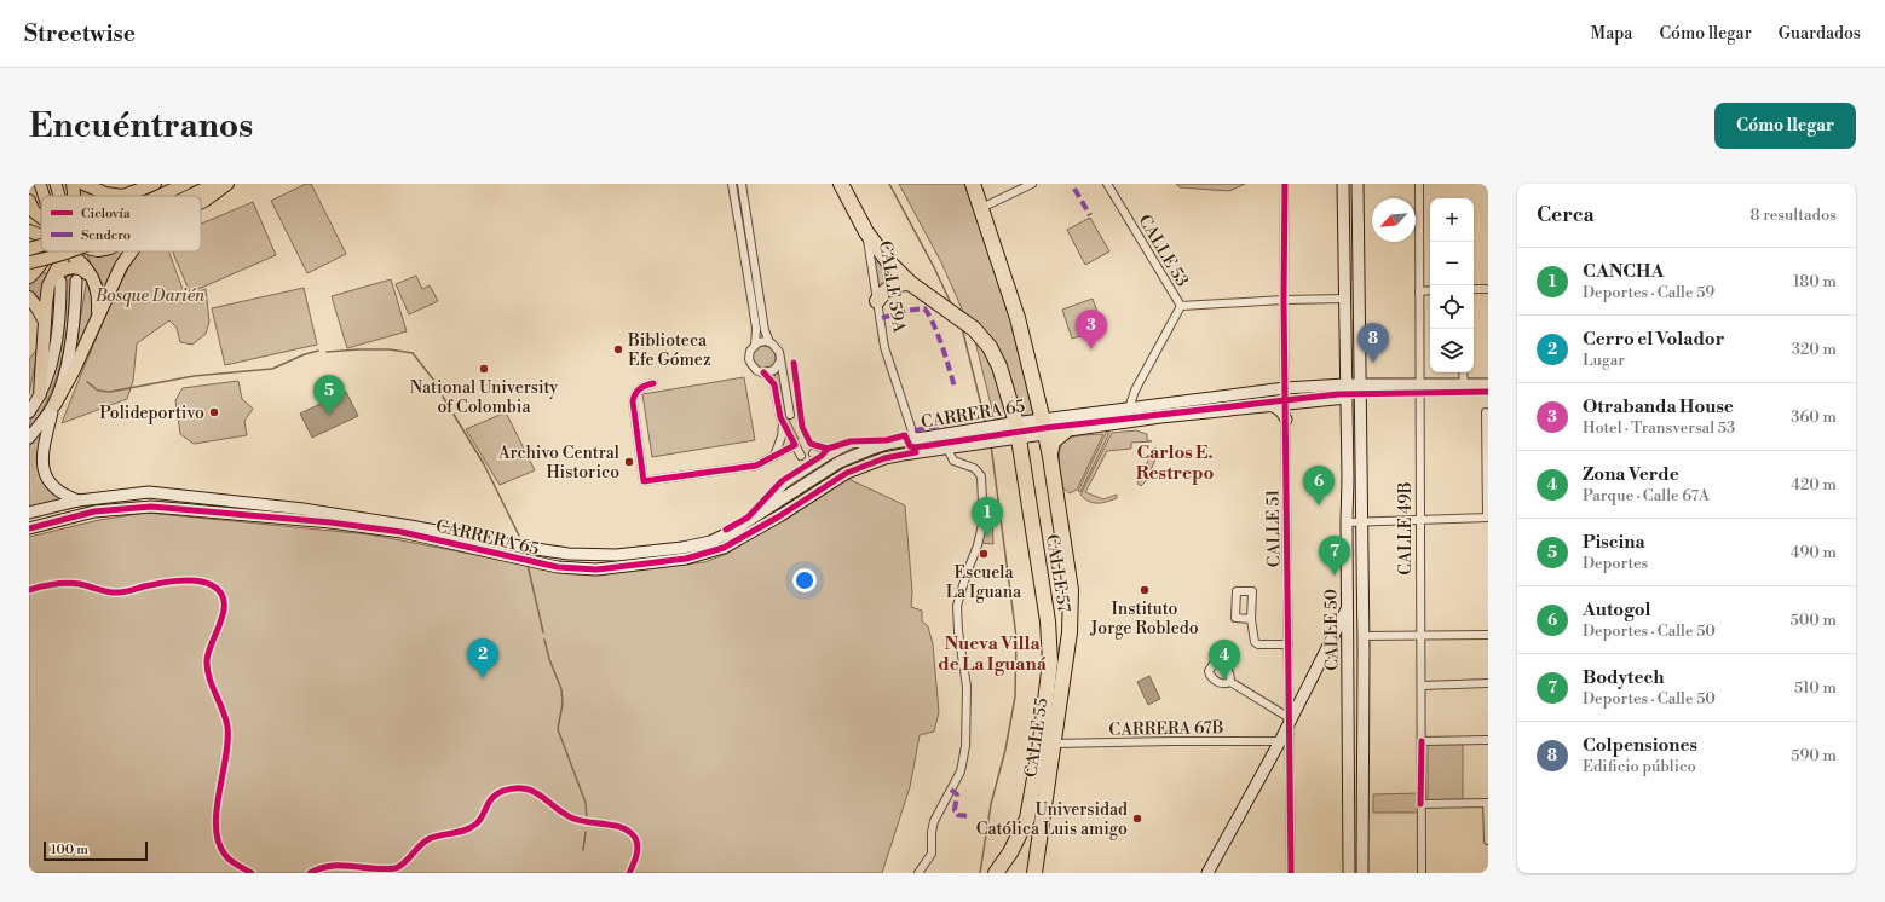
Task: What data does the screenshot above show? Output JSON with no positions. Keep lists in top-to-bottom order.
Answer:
{
  "streets": {
    "highway": ["CALLE 59A", "CALLE 57", "CALLE 55"],
    "main road": ["CARRERA 65", "CALLE 50"],
    "street": [
      "CALLE 53",
      "CALLE 51",
      "CALLE 49B",
      "CARRERA 67B"
    ]
  },
  "crossings": [
    ["CALLE 59A", "CARRERA 65"],
    ["CALLE 59A", "CALLE 57"],
    ["CARRERA 65", "CALLE 51"],
    ["CARRERA 65", "CALLE 49B"],
    ["CARRERA 65", "CALLE 57"],
    ["CARRERA 65", "CALLE 50"],
    ["CARRERA 65", "CALLE 55"],
    ["CALLE 57", "CALLE 55"],
    ["CARRERA 67B", "CALLE 55"]
  ],
  "districts": ["Carlos E. Restrepo", "Nueva Villa de La Iguaná"],
  "parks": ["Bosque Darién"],
  "places": [
    "Biblioteca Efe Gómez",
    "National University of Colombia",
    "Polideportivo",
    "Archivo Central Historico",
    "Escuela La Iguana",
    "Instituto Jorge Robledo",
    "Universidad Católica Luis amigo"
  ],
  "legend": ["Ciclovía", "Sendero"],
  "scale_bar": "100 m",
  "north": "bottom left",
  "page": {
    "header": "Streetwise",
    "nav": ["Mapa", "Cómo llegar", "Guardados"],
    "buttons": "Cómo llegar",
    "title": "Encuéntranos",
    "heading": ["Cerca", "8 resultados"],
    "map_buttons": ["+", "−"],
    "list": [
      {
        "mark": "1",
        "name": "CANCHA",
        "note": "Deportes · Calle 59",
        "value": "180 m"
      },
      {
        "mark": "2",
        "name": "Cerro el Volador",
        "note": "Lugar",
        "value": "320 m"
      },
      {
        "mark": "3",
        "name": "Otrabanda House",
        "note": "Hotel · Transversal 53",
        "value": "360 m"
      },
      {
        "mark": "4",
        "name": "Zona Verde",
        "note": "Parque · Calle 67A",
        "value": "420 m"
      },
      {
        "mark": "5",
        "name": "Piscina",
        "note": "Deportes",
        "value": "490 m"
      },
      {
        "mark": "6",
        "name": "Autogol",
        "note": "Deportes · Calle 50",
        "value": "500 m"
      },
      {
        "mark": "7",
        "name": "Bodytech",
        "note": "Deportes · Calle 50",
        "value": "510 m"
      },
      {
        "mark": "8",
        "name": "Colpensiones",
        "note": "Edificio público",
        "value": "590 m"
      }
    ],
    "pins": [
      "3",
      "8",
      "5",
      "6",
      "1",
      "7",
      "2",
      "4"
    ],
    "scale": "100 m"
  }
}
